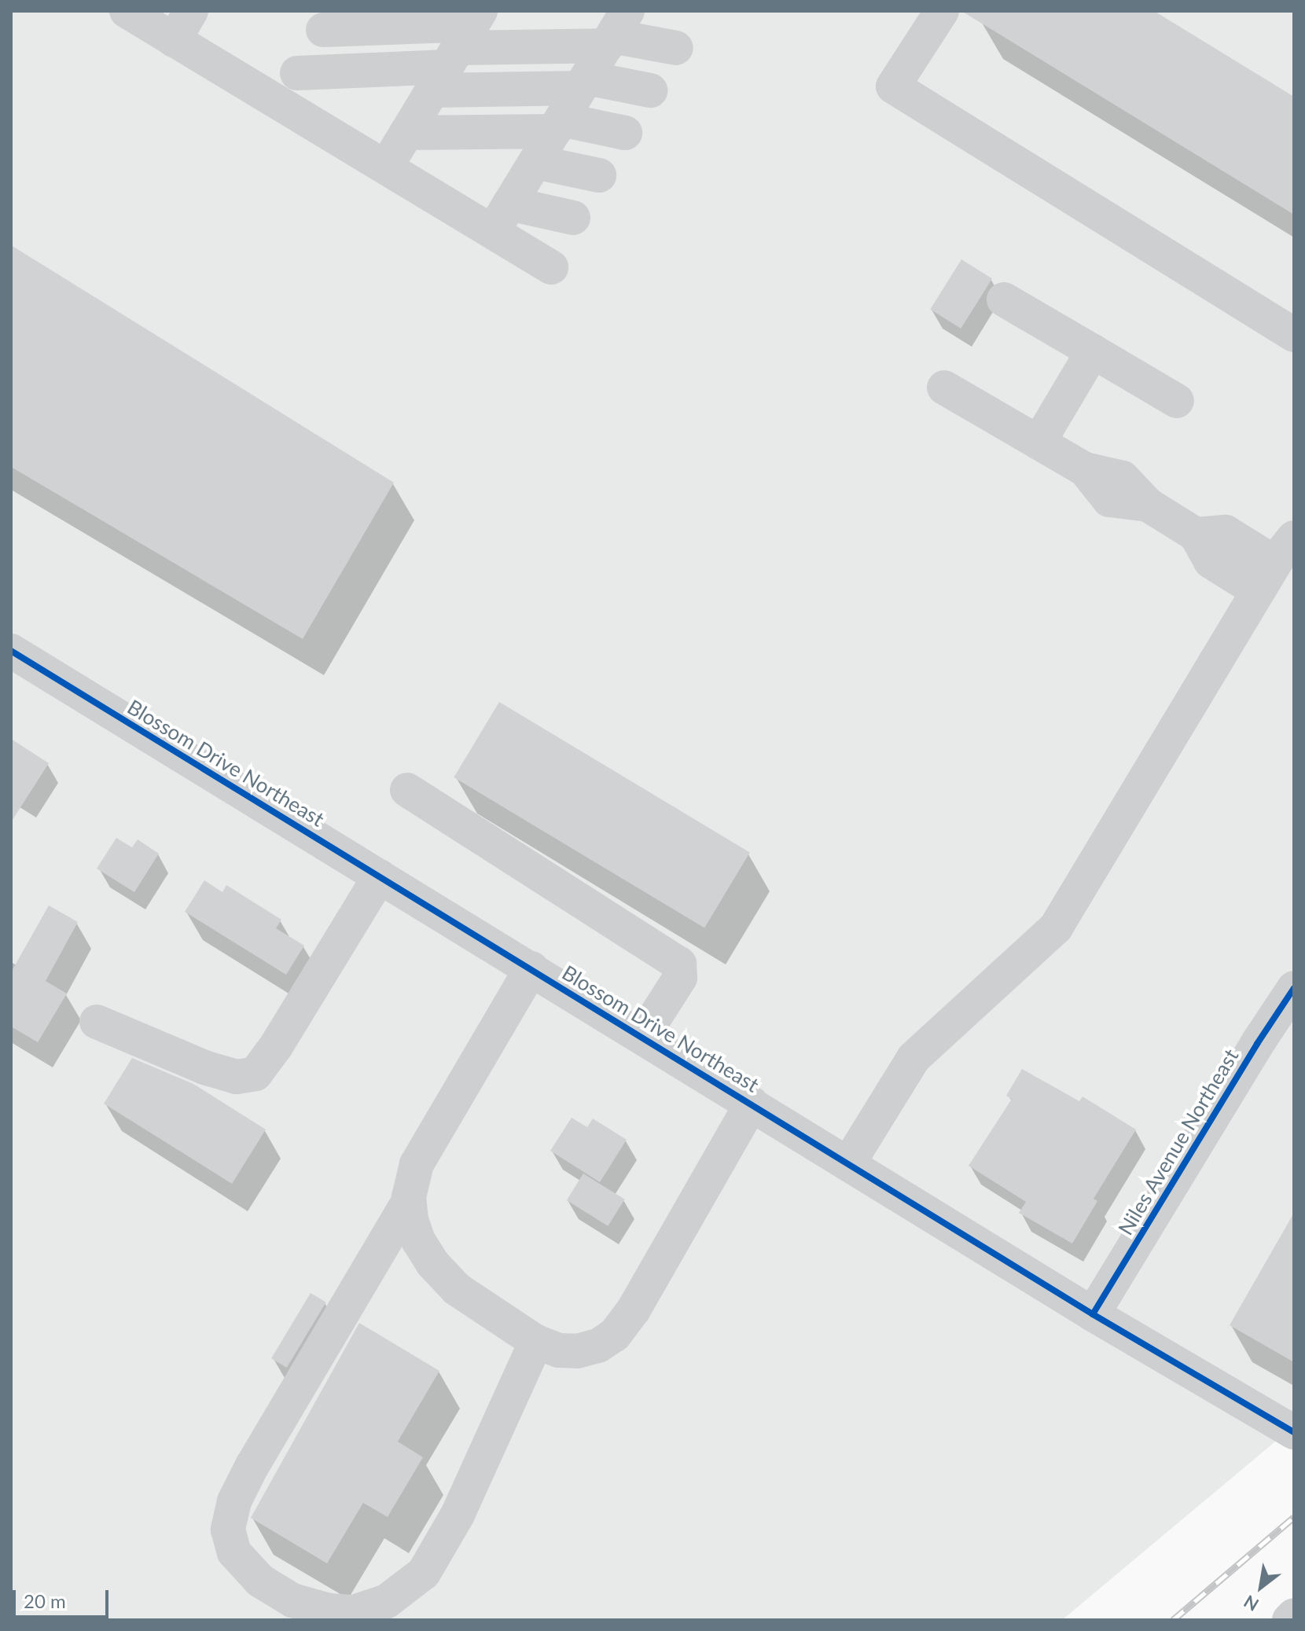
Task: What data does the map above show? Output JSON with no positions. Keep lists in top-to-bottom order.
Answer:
{
  "streets": {
    "street": ["Blossom Drive Northeast", "Niles Avenue Northeast"]
  },
  "crossings": [
    ["Blossom Drive Northeast", "Niles Avenue Northeast"]
  ],
  "scale_bar": "20 m",
  "north": "bottom left"
}
